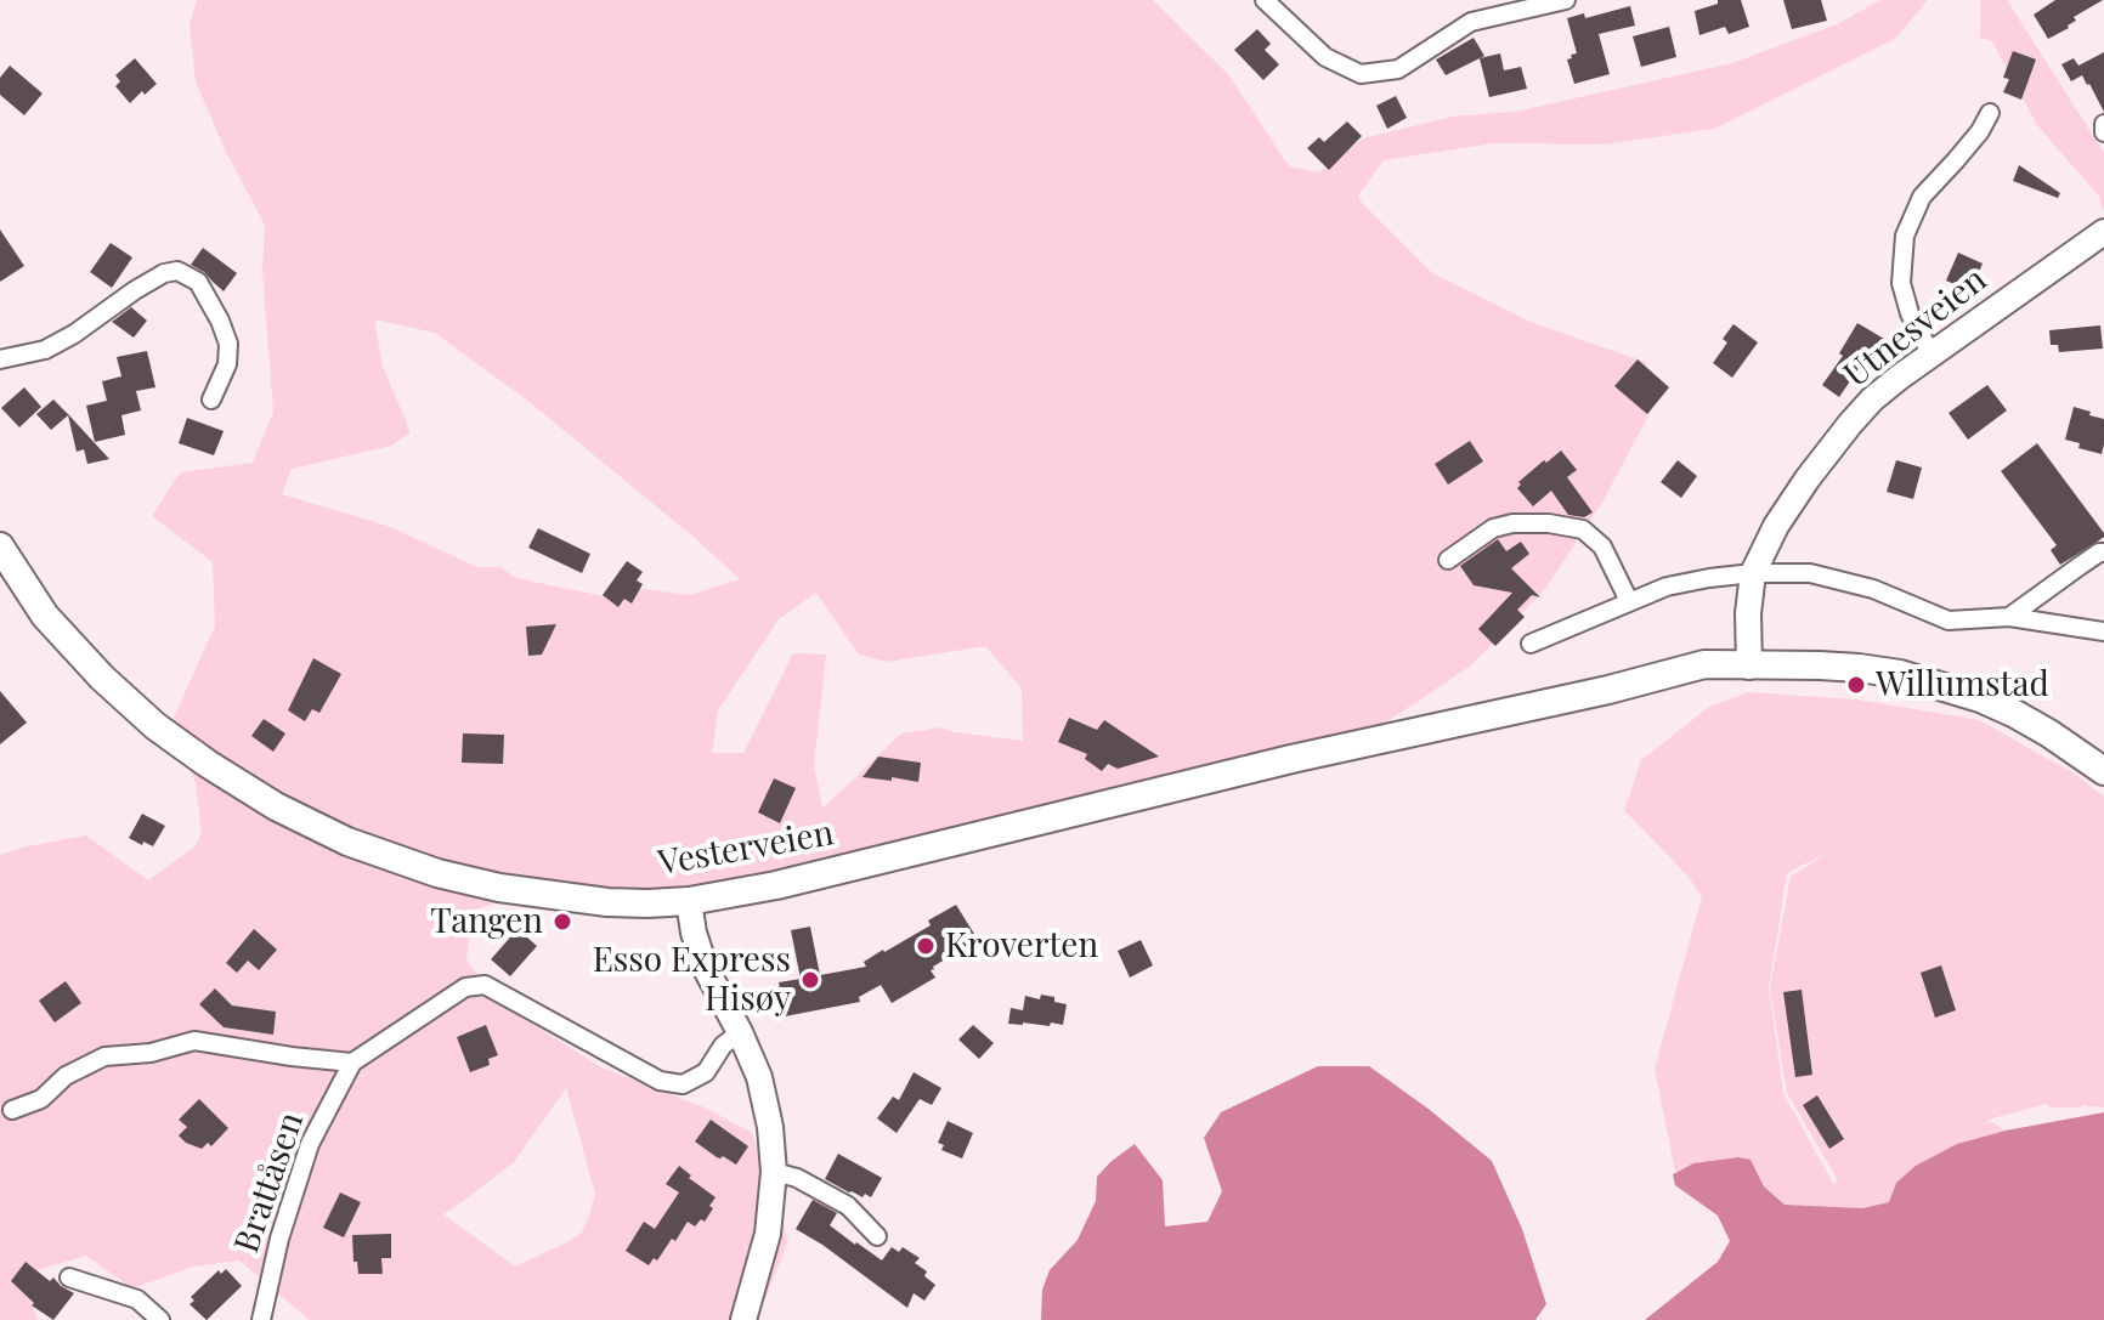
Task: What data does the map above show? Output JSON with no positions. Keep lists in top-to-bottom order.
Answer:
{
  "streets": {
    "main road": ["Utnesveien", "Vesterveien"],
    "street": ["Brattåsen"]
  },
  "crossings": [
    ["Utnesveien", "Vesterveien"]
  ],
  "places": [
    "Willumstad",
    "Tangen",
    "Kroverten",
    "Esso Express Hisøy"
  ]
}
